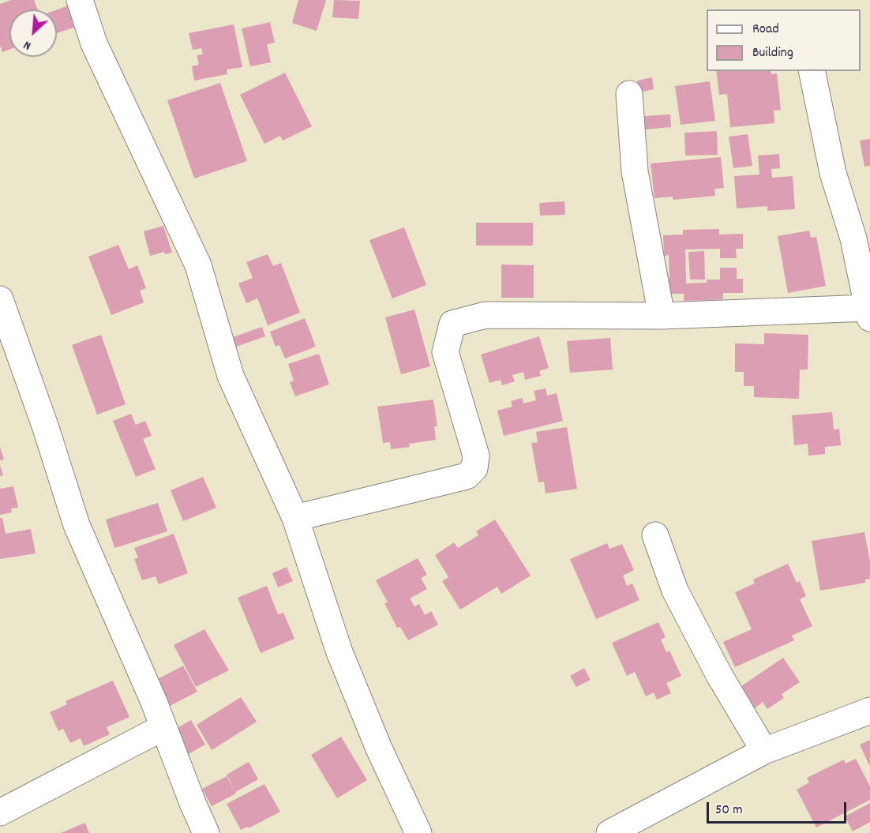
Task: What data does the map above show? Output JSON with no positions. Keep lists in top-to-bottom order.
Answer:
{
  "legend": ["Road", "Building"],
  "scale_bar": "50 m",
  "north": "bottom left"
}
